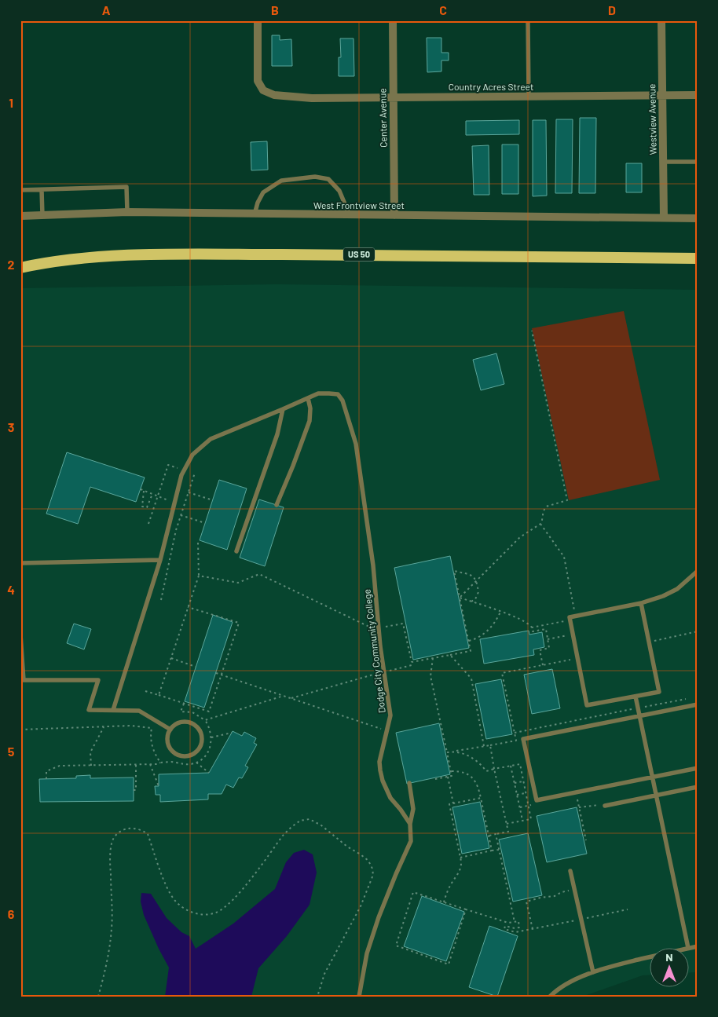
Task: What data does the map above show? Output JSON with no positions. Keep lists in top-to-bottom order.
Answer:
{
  "streets": {
    "highway": ["US 50"],
    "street": [
      "Country Acres Street",
      "Center Avenue",
      "Westview Avenue",
      "West Frontview Street"
    ],
    "lane": ["Dodge City Community College"]
  },
  "crossings": [
    ["Country Acres Street", "Center Avenue"],
    ["Country Acres Street", "Westview Avenue"],
    ["Center Avenue", "West Frontview Street"],
    ["Westview Avenue", "West Frontview Street"]
  ],
  "north": "top",
  "grid": {
    "columns": [
      "A",
      "B",
      "C",
      "D"
    ],
    "rows": [
      "1",
      "2",
      "3",
      "4",
      "5",
      "6"
    ]
  }
}
